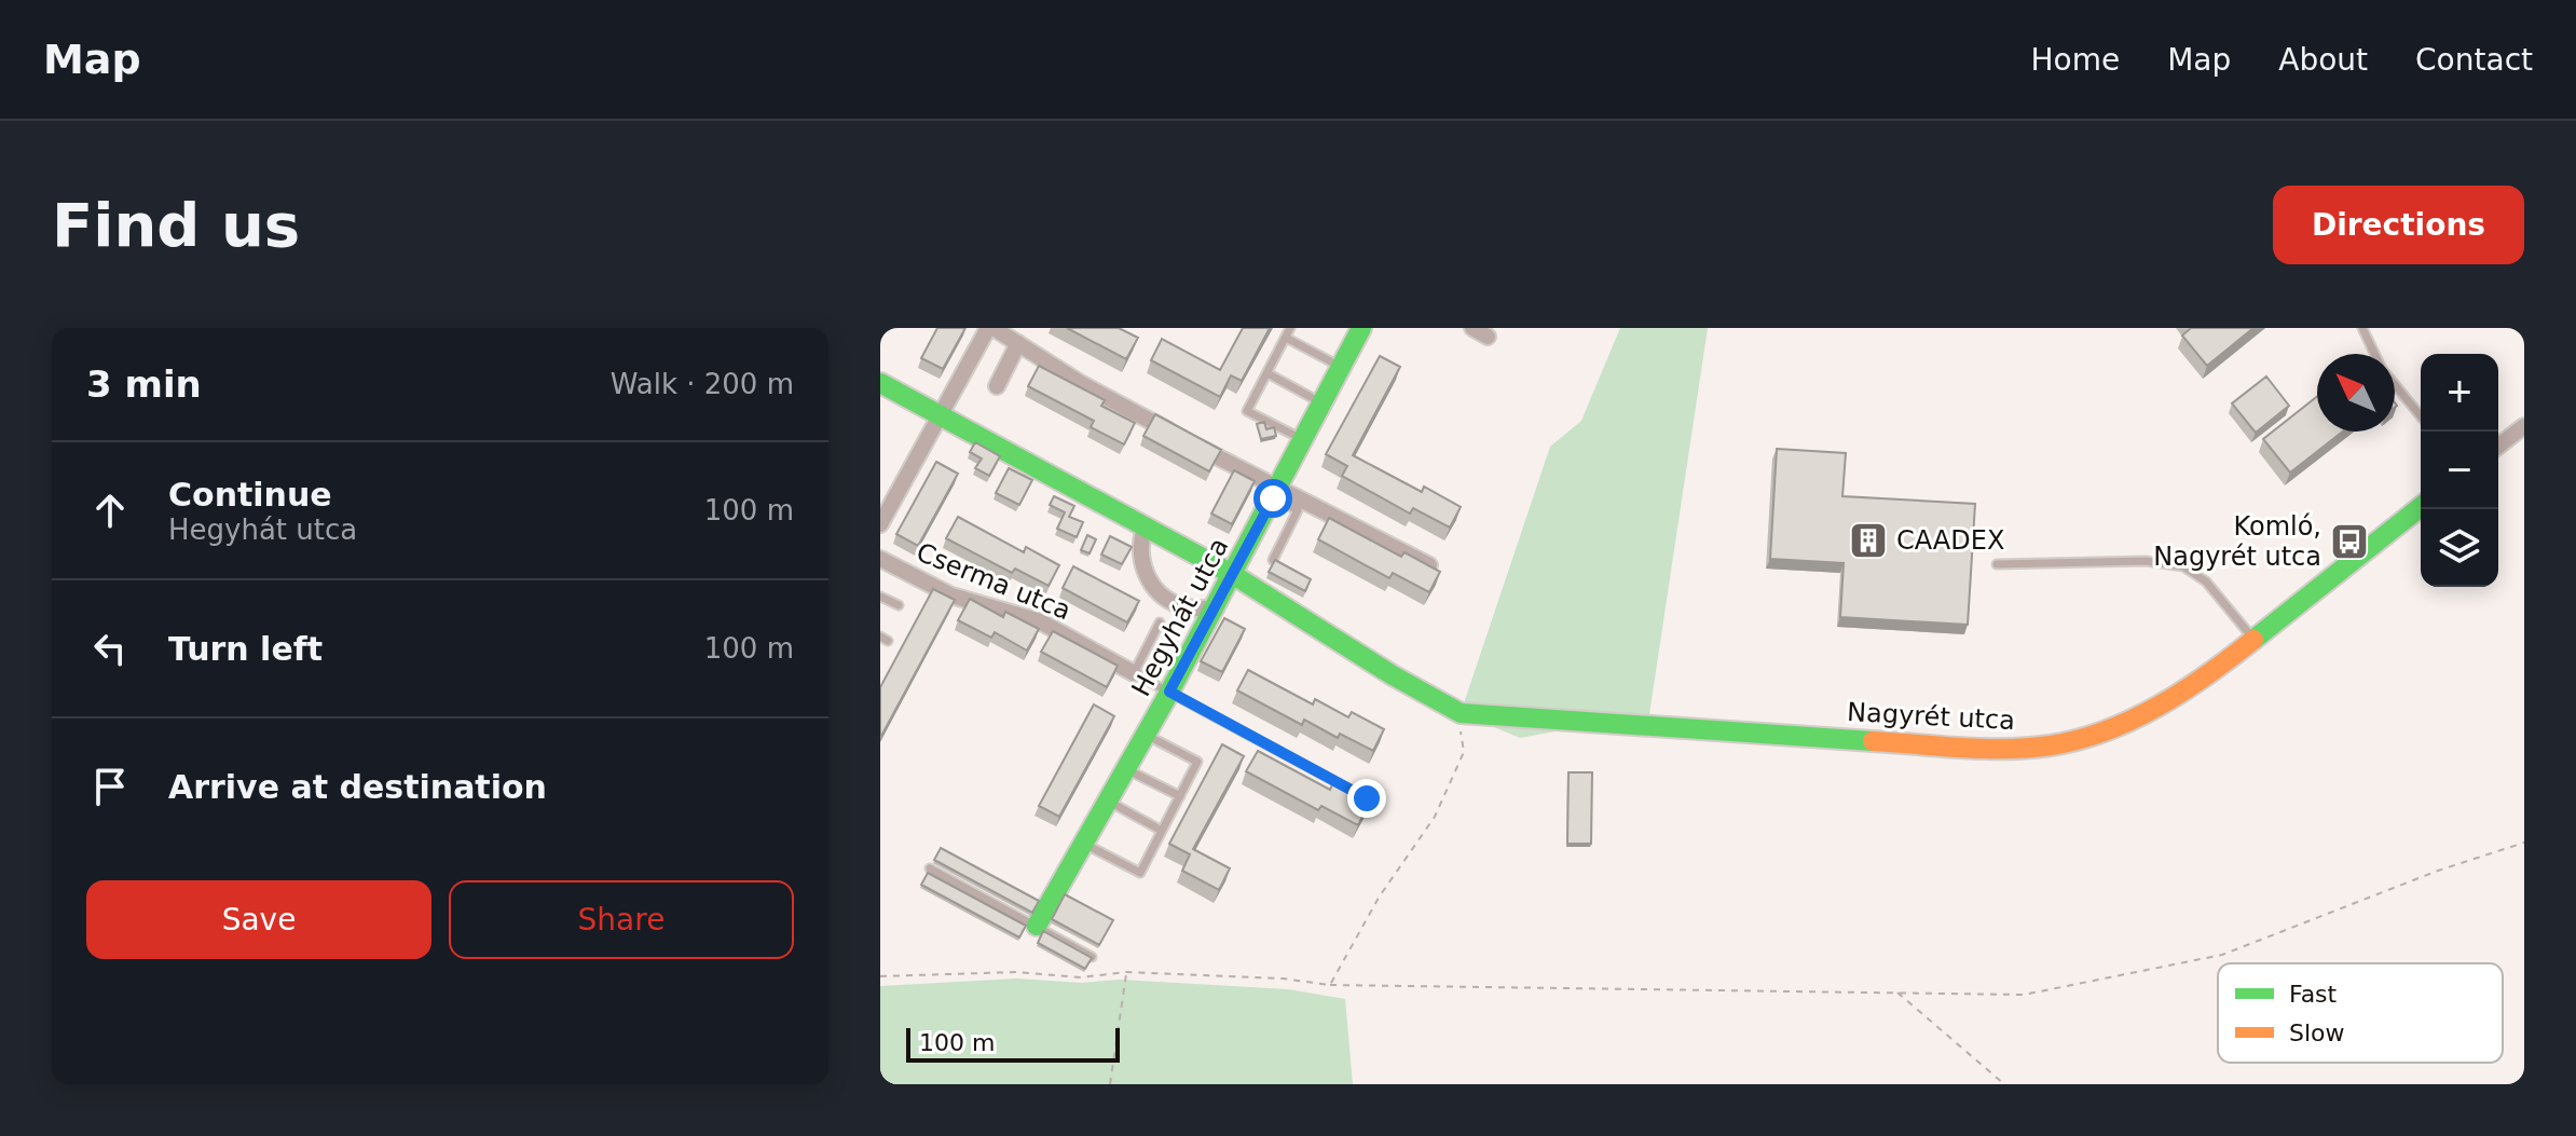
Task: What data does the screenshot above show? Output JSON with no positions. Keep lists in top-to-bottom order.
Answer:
{
  "streets": {
    "street": ["Cserma utca", "Hegyhát utca", "Nagyrét utca"]
  },
  "places": {
    "building": ["CAADEX"],
    "bus stop": ["Komló, Nagyrét utca"]
  },
  "legend": ["Fast", "Slow"],
  "scale_bar": "100 m",
  "north": "top left",
  "page": {
    "header": "Map",
    "nav": [
      "Home",
      "Map",
      "About",
      "Contact"
    ],
    "buttons": [
      "Directions",
      ["Save", "Share"]
    ],
    "title": "Find us",
    "heading": ["3 min", "Walk · 200 m"],
    "map_buttons": ["+", "−"],
    "list": [
      ["Continue", "Hegyhát utca", "100 m"],
      ["Turn left", "100 m"],
      "Arrive at destination"
    ],
    "scale": "100 m"
  }
}
